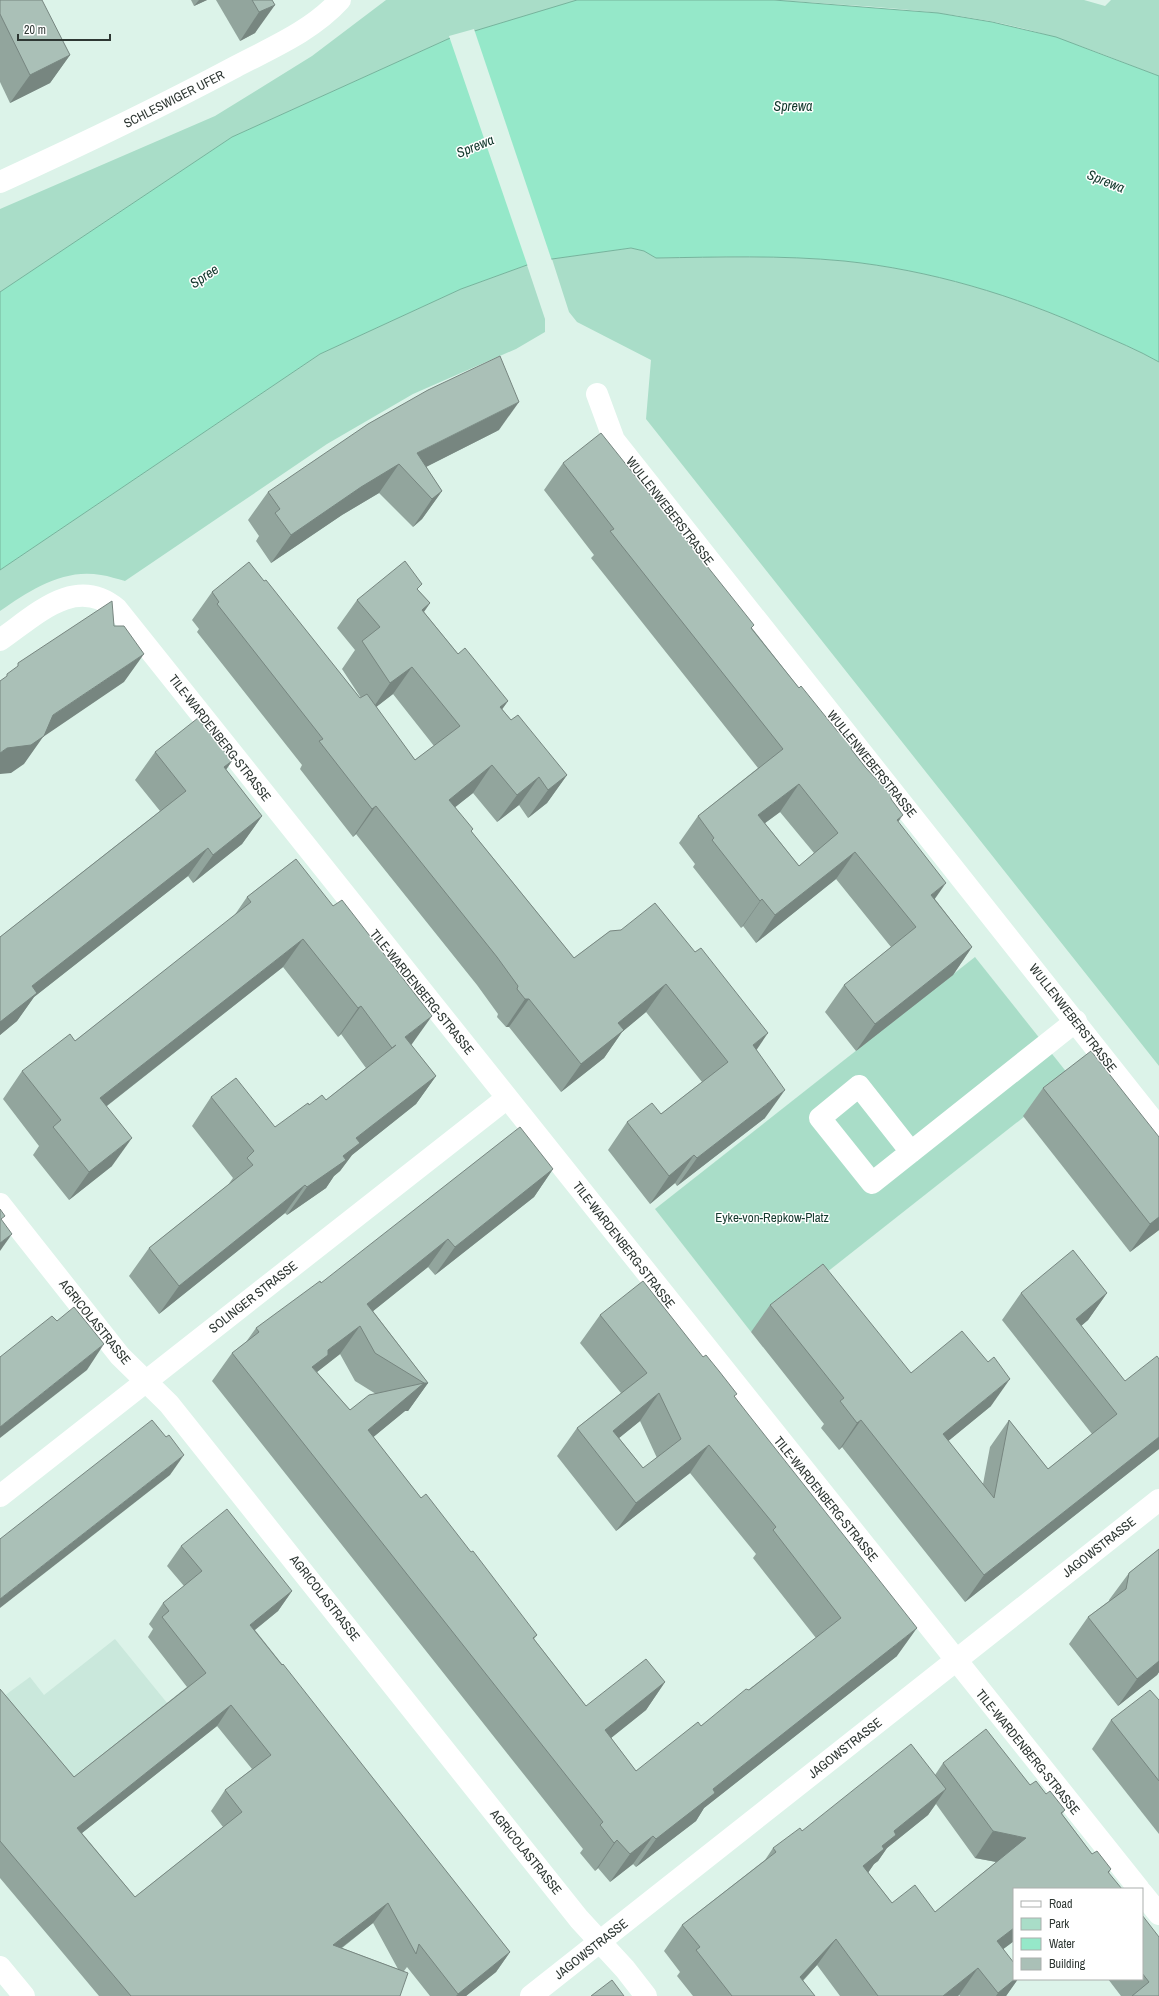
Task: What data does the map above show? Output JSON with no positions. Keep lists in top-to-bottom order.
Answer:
{
  "streets": {
    "street": [
      "SCHLESWIGER UFER",
      "WULLENWEBERSTRASSE",
      "TILE-WARDENBERG-STRASSE",
      "SOLINGER STRASSE",
      "AGRICOLASTRASSE",
      "JAGOWSTRASSE"
    ]
  },
  "crossings": [
    ["TILE-WARDENBERG-STRASSE", "SOLINGER STRASSE"],
    ["TILE-WARDENBERG-STRASSE", "JAGOWSTRASSE"],
    ["SOLINGER STRASSE", "AGRICOLASTRASSE"],
    ["AGRICOLASTRASSE", "JAGOWSTRASSE"]
  ],
  "water": ["Sprewa", "Spree"],
  "parks": ["Eyke-von-Repkow-Platz"],
  "legend": [
    "Road",
    "Park",
    "Water",
    "Building"
  ],
  "scale_bar": "20 m"
}
